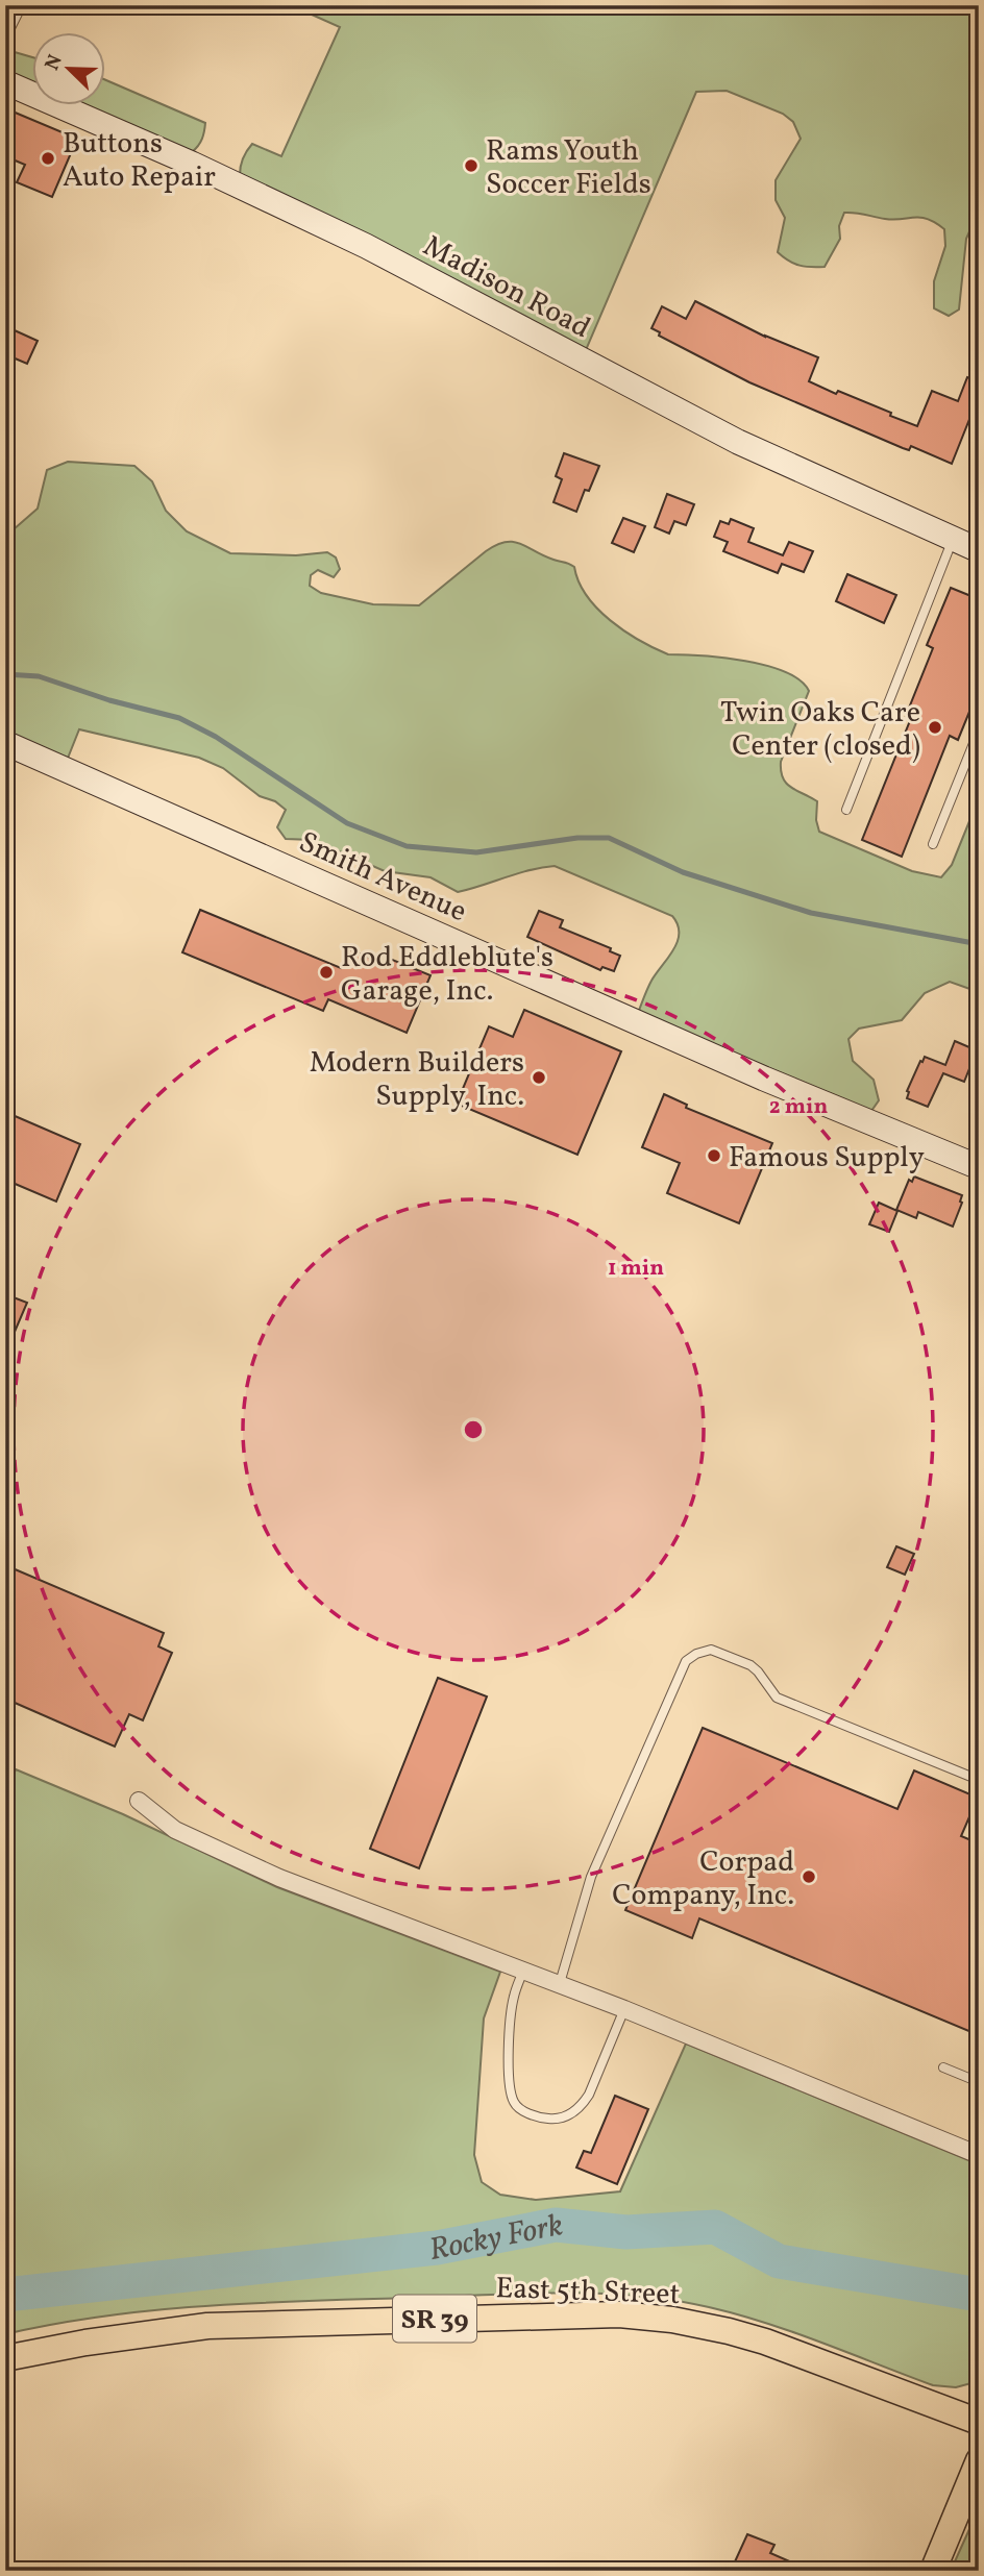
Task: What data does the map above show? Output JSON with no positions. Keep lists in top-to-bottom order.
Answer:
{
  "streets": {
    "main road": ["East 5th Street", "SR 39"],
    "street": ["Madison Road", "Smith Avenue"]
  },
  "water": ["Rocky Fork"],
  "places": [
    "Buttons Auto Repair",
    "Rams Youth Soccer Fields",
    "Twin Oaks Care Center (closed)",
    "Rod Eddleblute's Garage, Inc.",
    "Modern Builders Supply, Inc.",
    "Famous Supply",
    "Corpad Company, Inc."
  ],
  "north": "top left",
  "rings": ["2 min", "1 min"]
}
